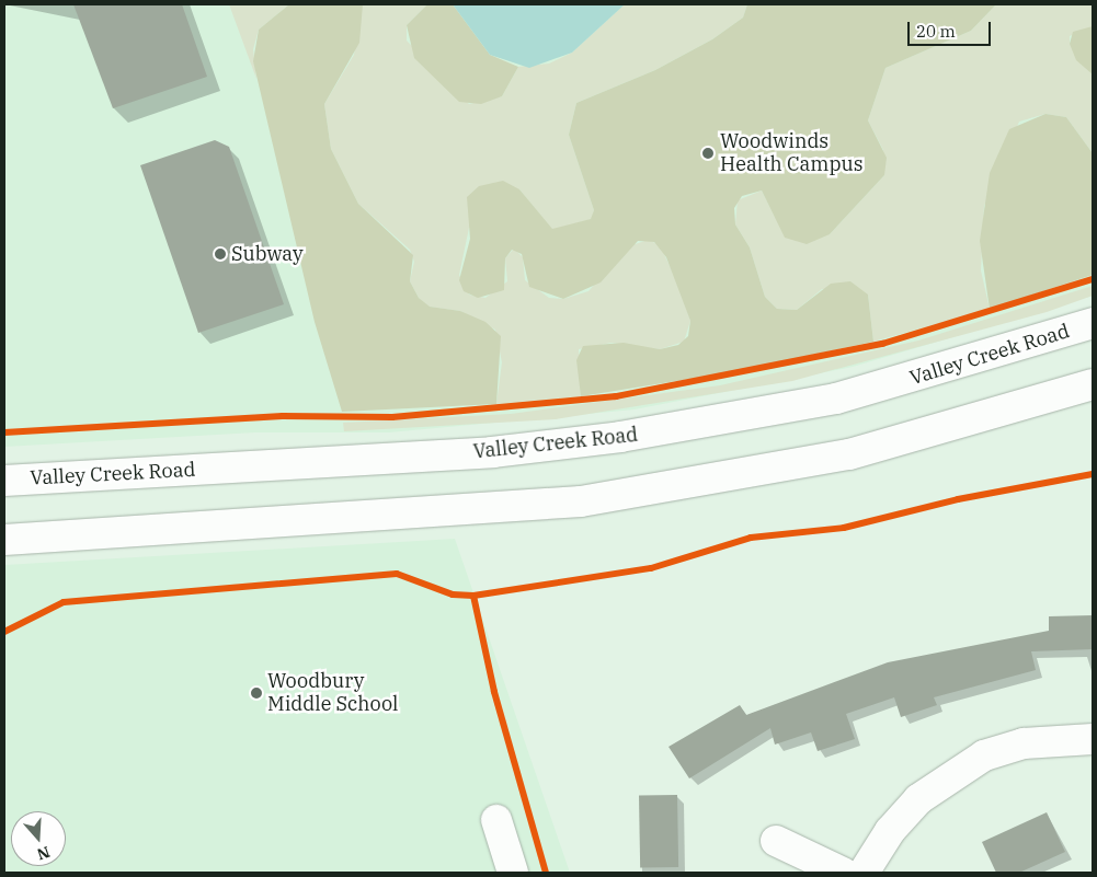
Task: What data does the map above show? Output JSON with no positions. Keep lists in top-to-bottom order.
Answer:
{
  "streets": {
    "main road": ["Valley Creek Road"]
  },
  "places": ["Woodwinds Health Campus", "Subway", "Woodbury Middle School"],
  "scale_bar": "20 m",
  "north": "bottom"
}
